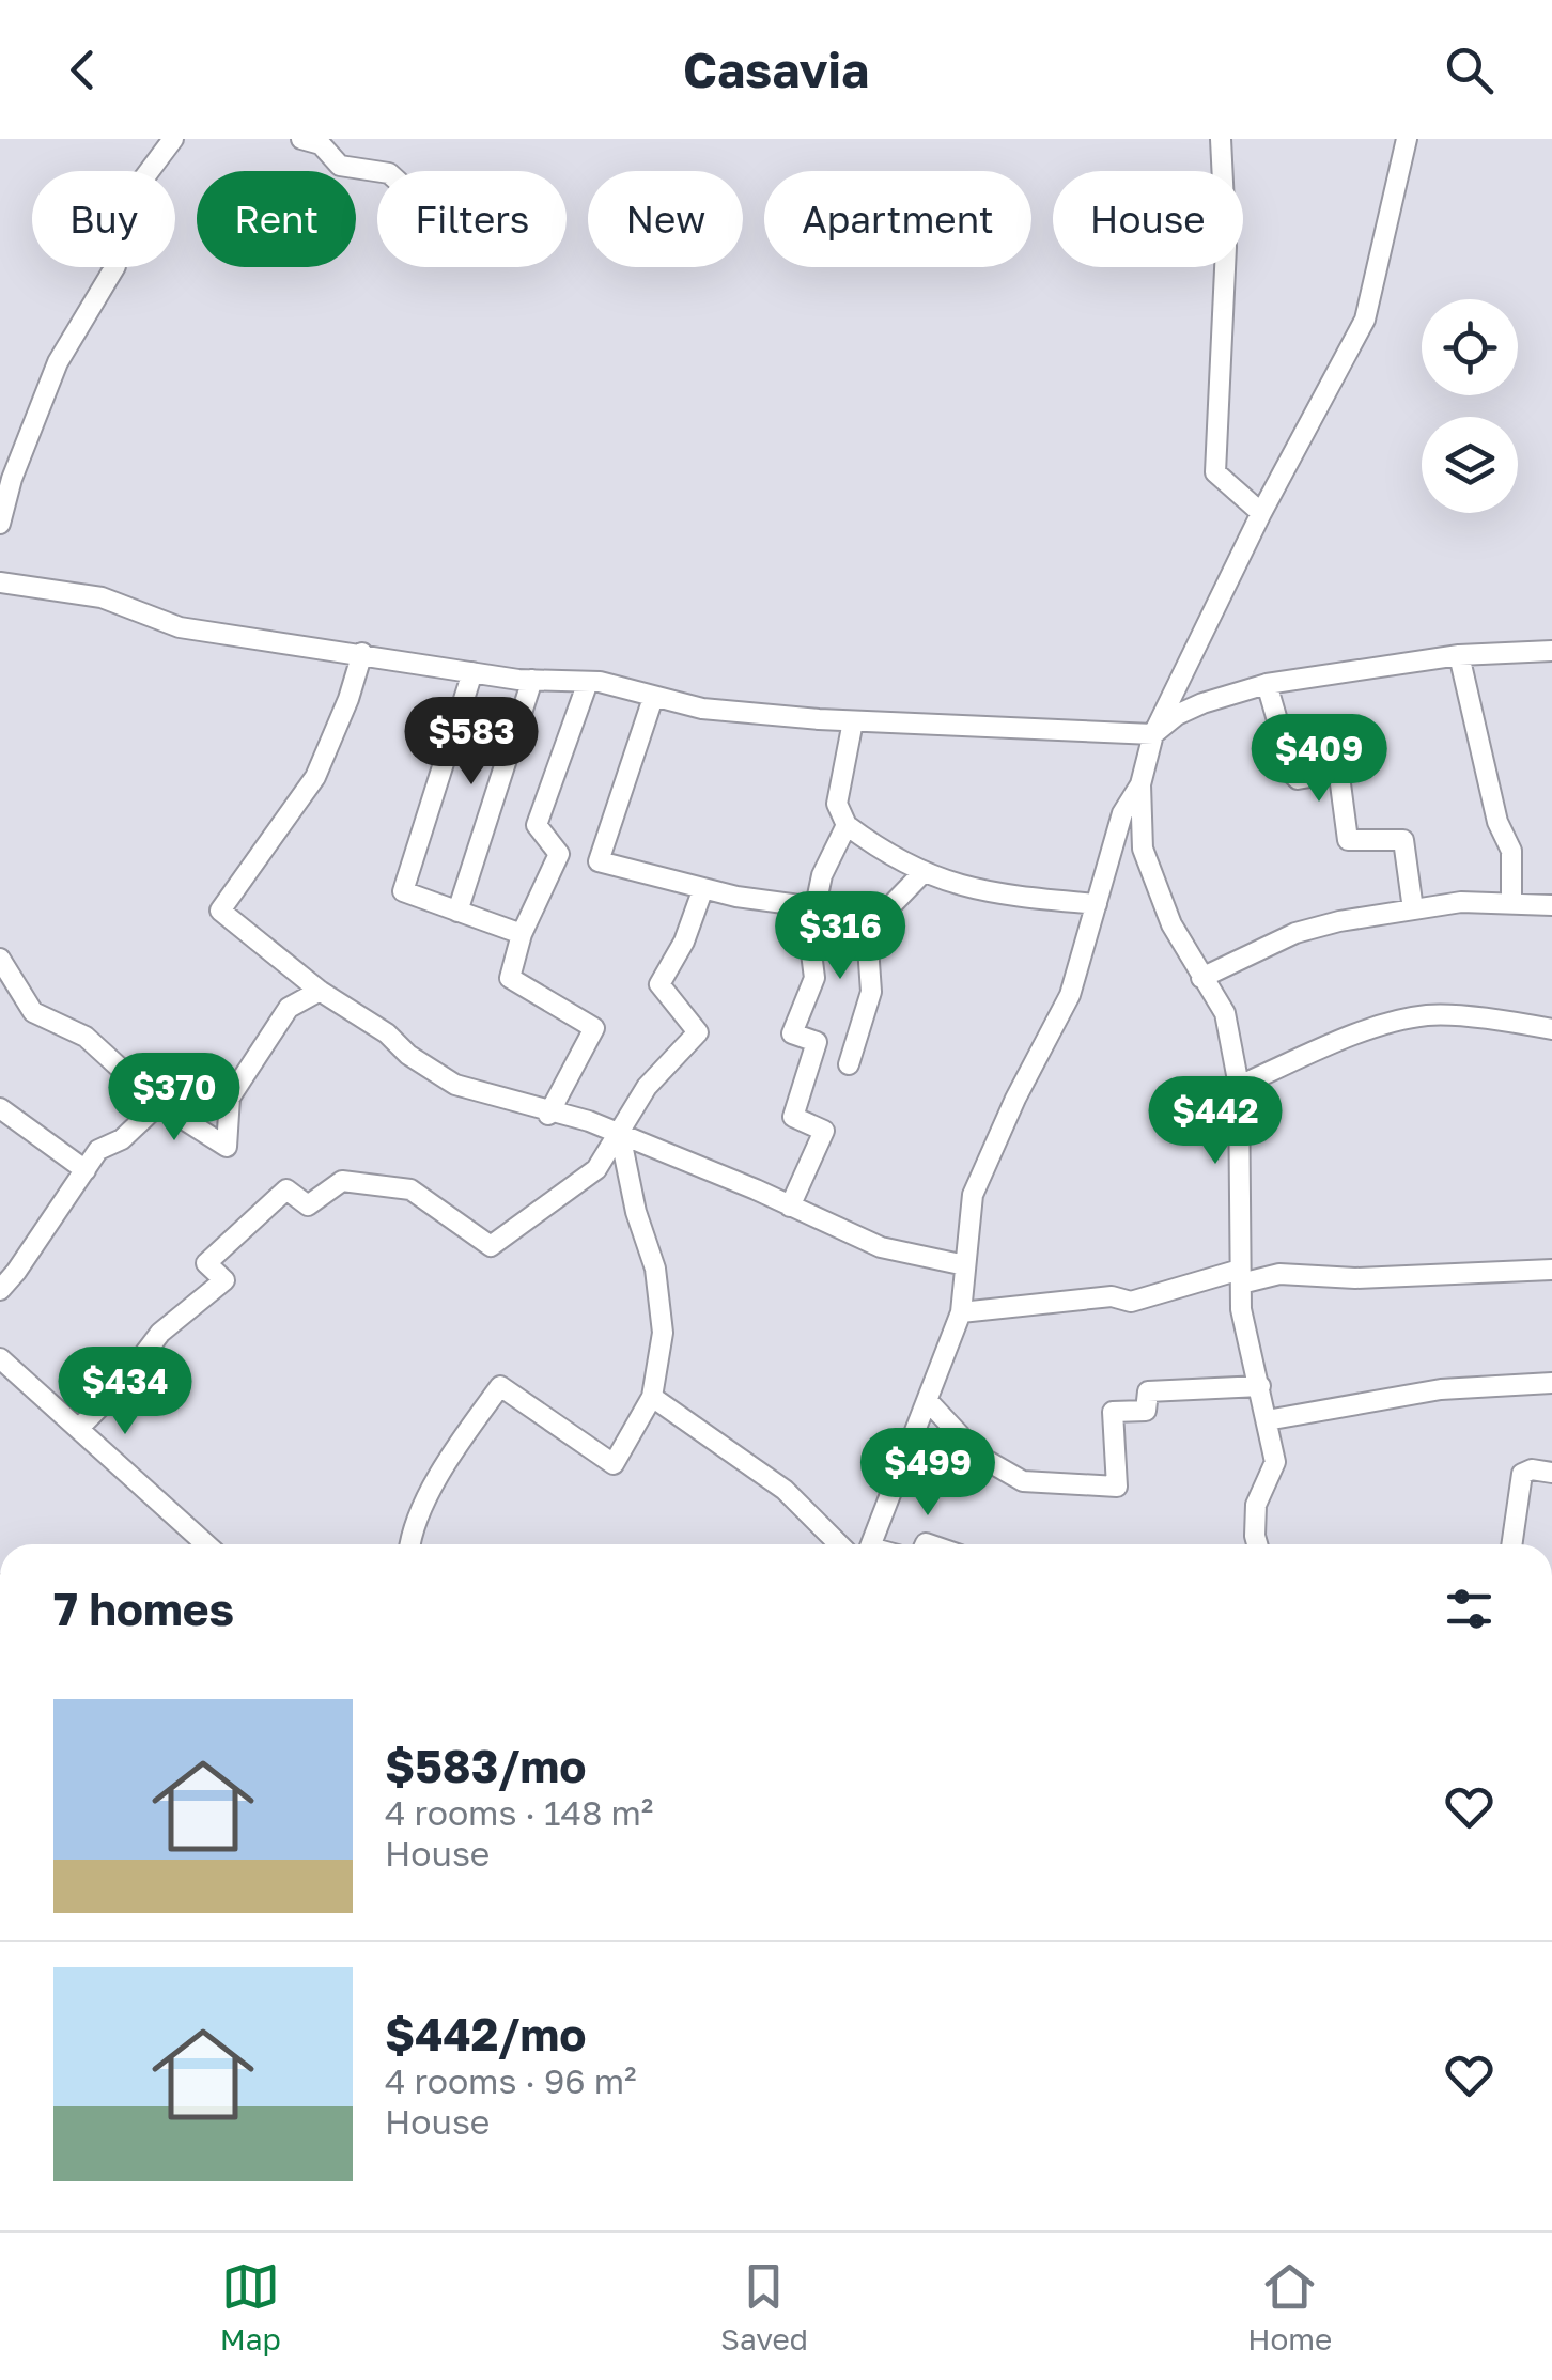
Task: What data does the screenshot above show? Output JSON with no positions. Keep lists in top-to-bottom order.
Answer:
{
  "page": {
    "header": "Casavia",
    "chip": [
      "Buy",
      "Rent",
      "Filters",
      "New",
      "Apartment",
      "House"
    ],
    "price": [
      "$583",
      "$409",
      "$316",
      "$370",
      "$442",
      "$434",
      "$499"
    ],
    "heading": "7 homes",
    "list": [
      {
        "name": "$583/mo",
        "note": "4 rooms · 148 m² · House"
      },
      {
        "name": "$442/mo",
        "note": "4 rooms · 96 m² · House"
      }
    ],
    "tabs": ["Map", "Saved", "Home"]
  }
}
